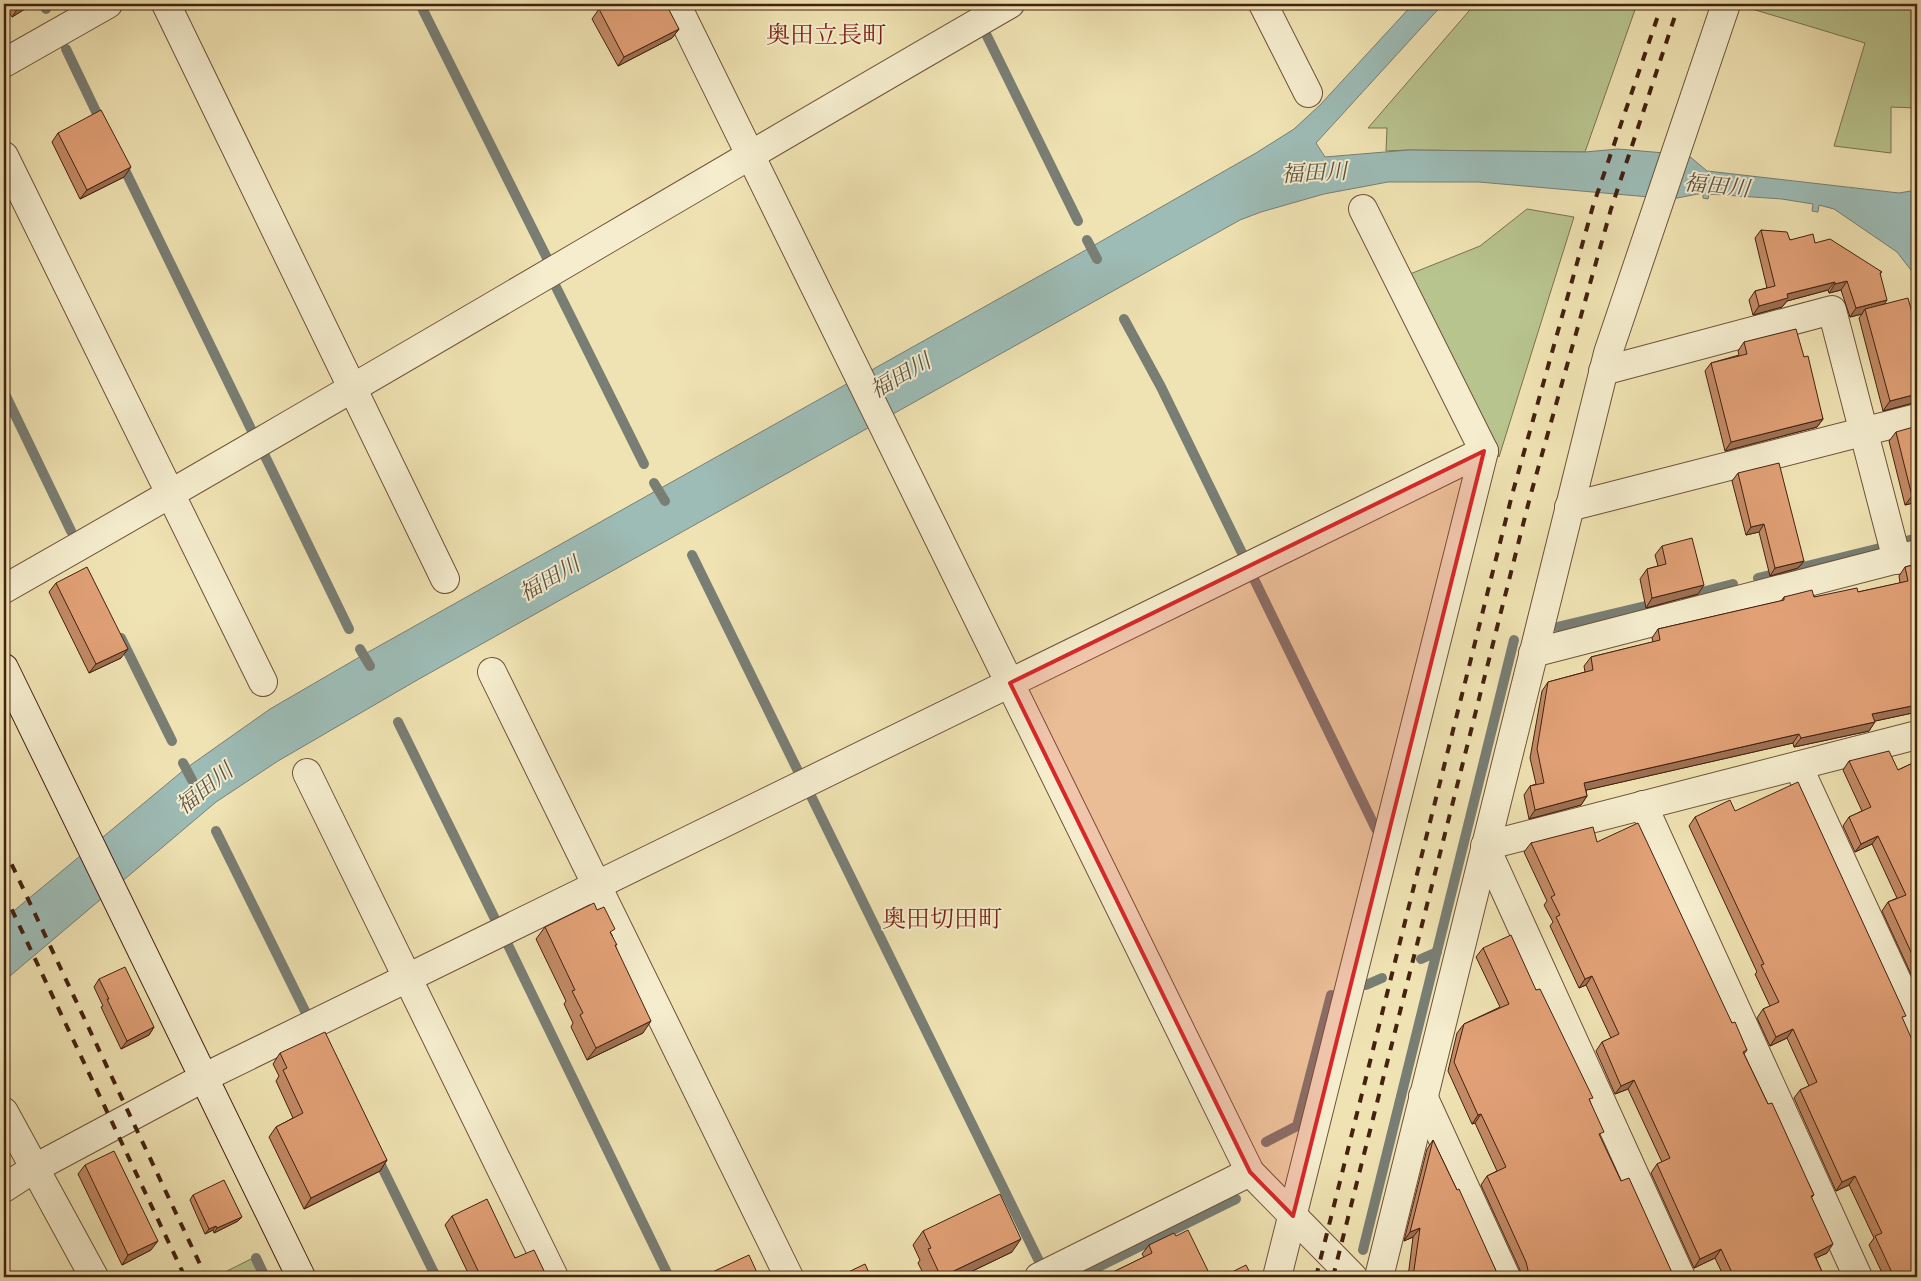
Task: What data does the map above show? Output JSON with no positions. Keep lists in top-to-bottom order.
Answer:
{
  "districts": ["奥田立長町", "奥田切田町"],
  "water": ["福田川"]
}
